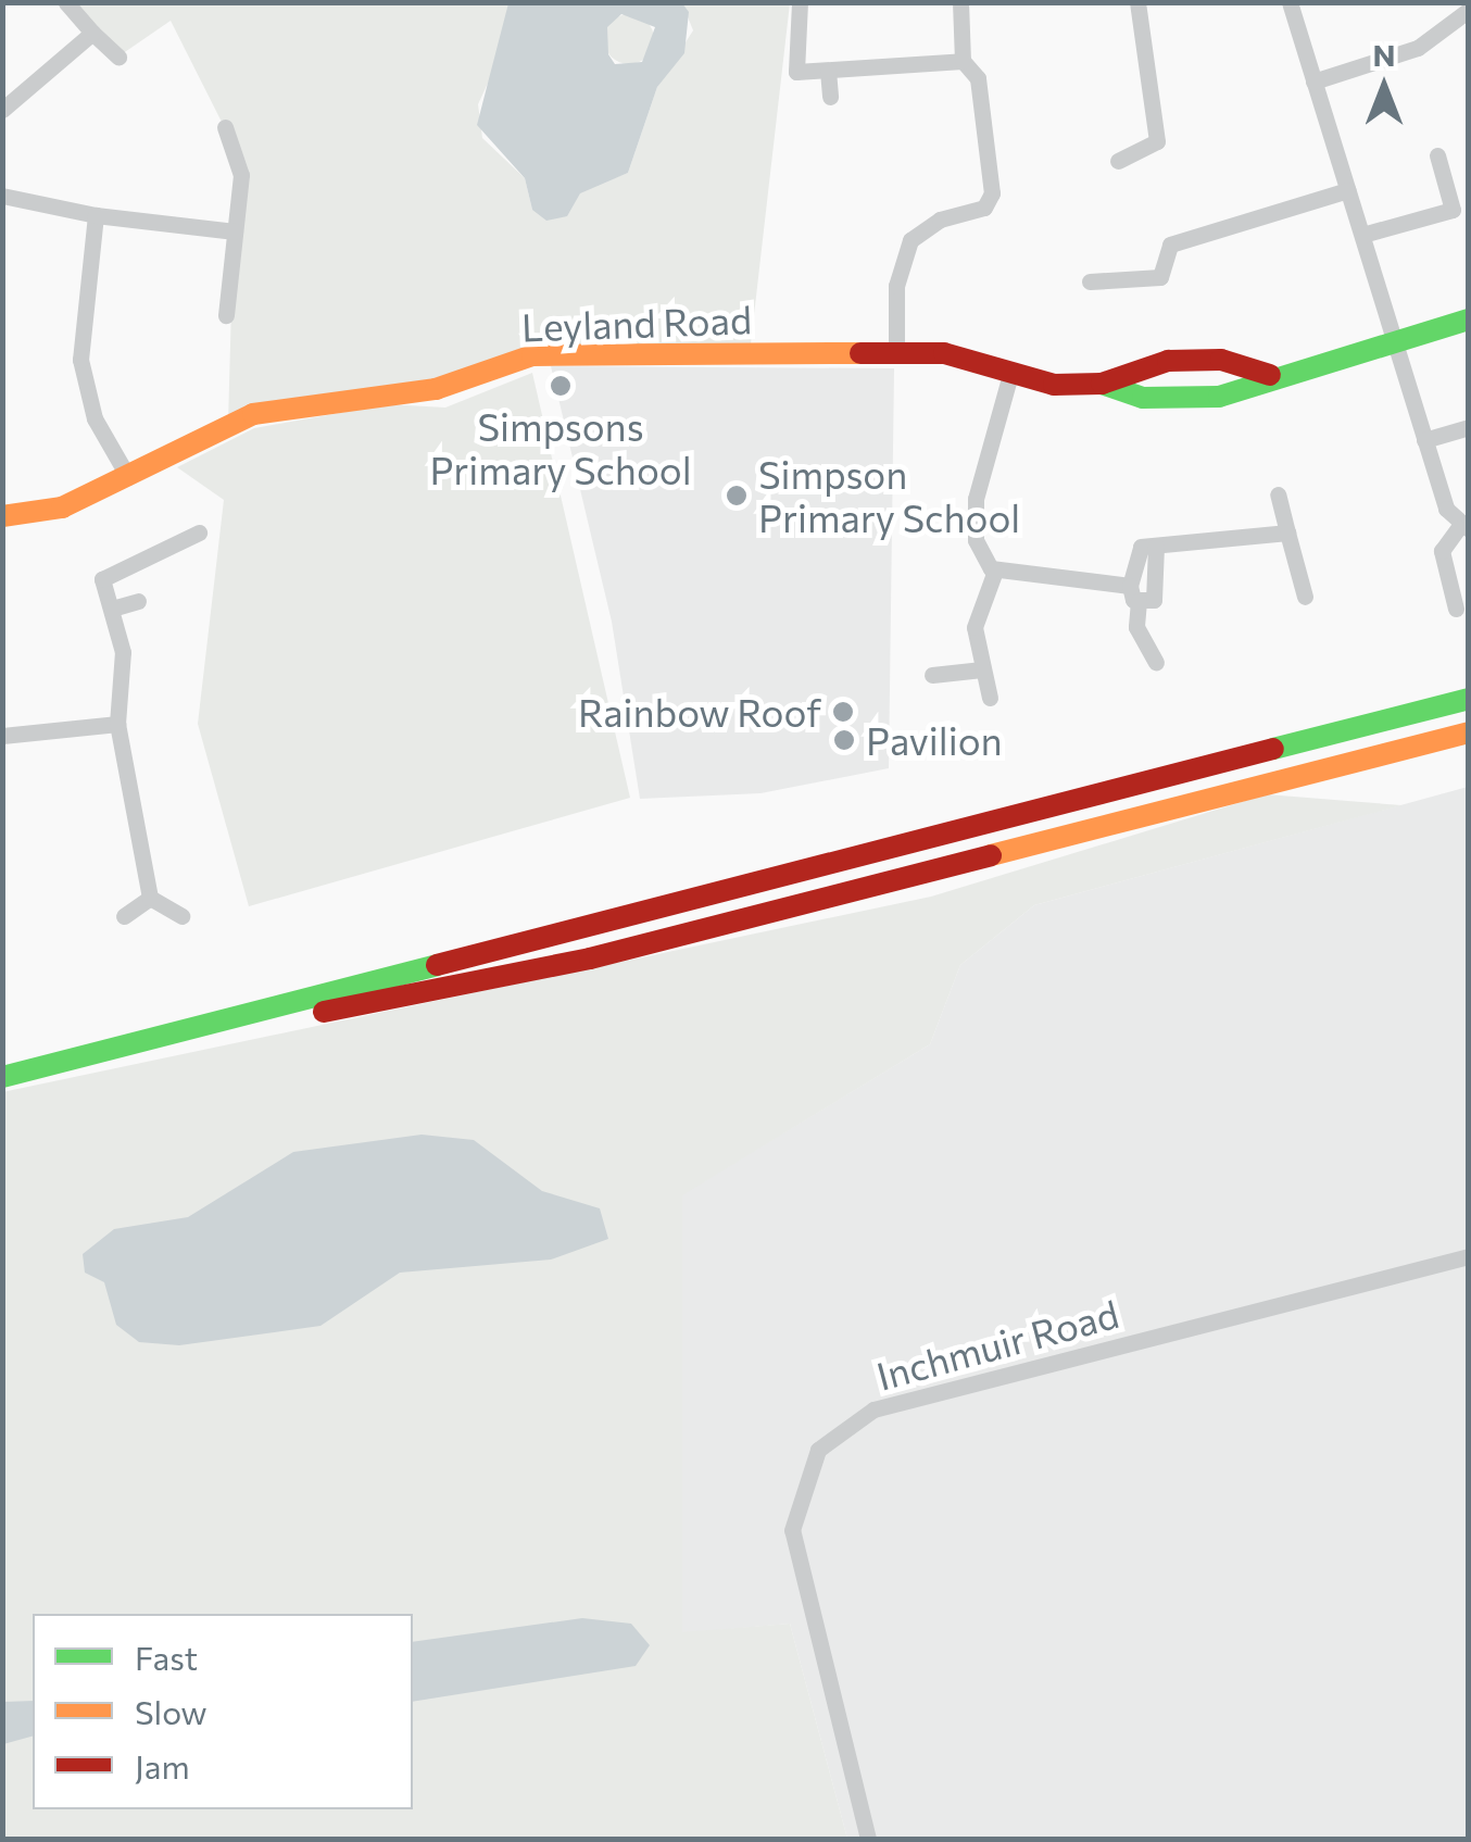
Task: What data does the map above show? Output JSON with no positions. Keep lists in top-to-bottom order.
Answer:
{
  "streets": {
    "main road": ["Leyland Road"],
    "street": ["Inchmuir Road"]
  },
  "places": [
    "Simpsons Primary School",
    "Simpson Primary School",
    "Rainbow Roof",
    "Pavilion"
  ],
  "legend": ["Fast", "Slow", "Jam"],
  "north": "top"
}
